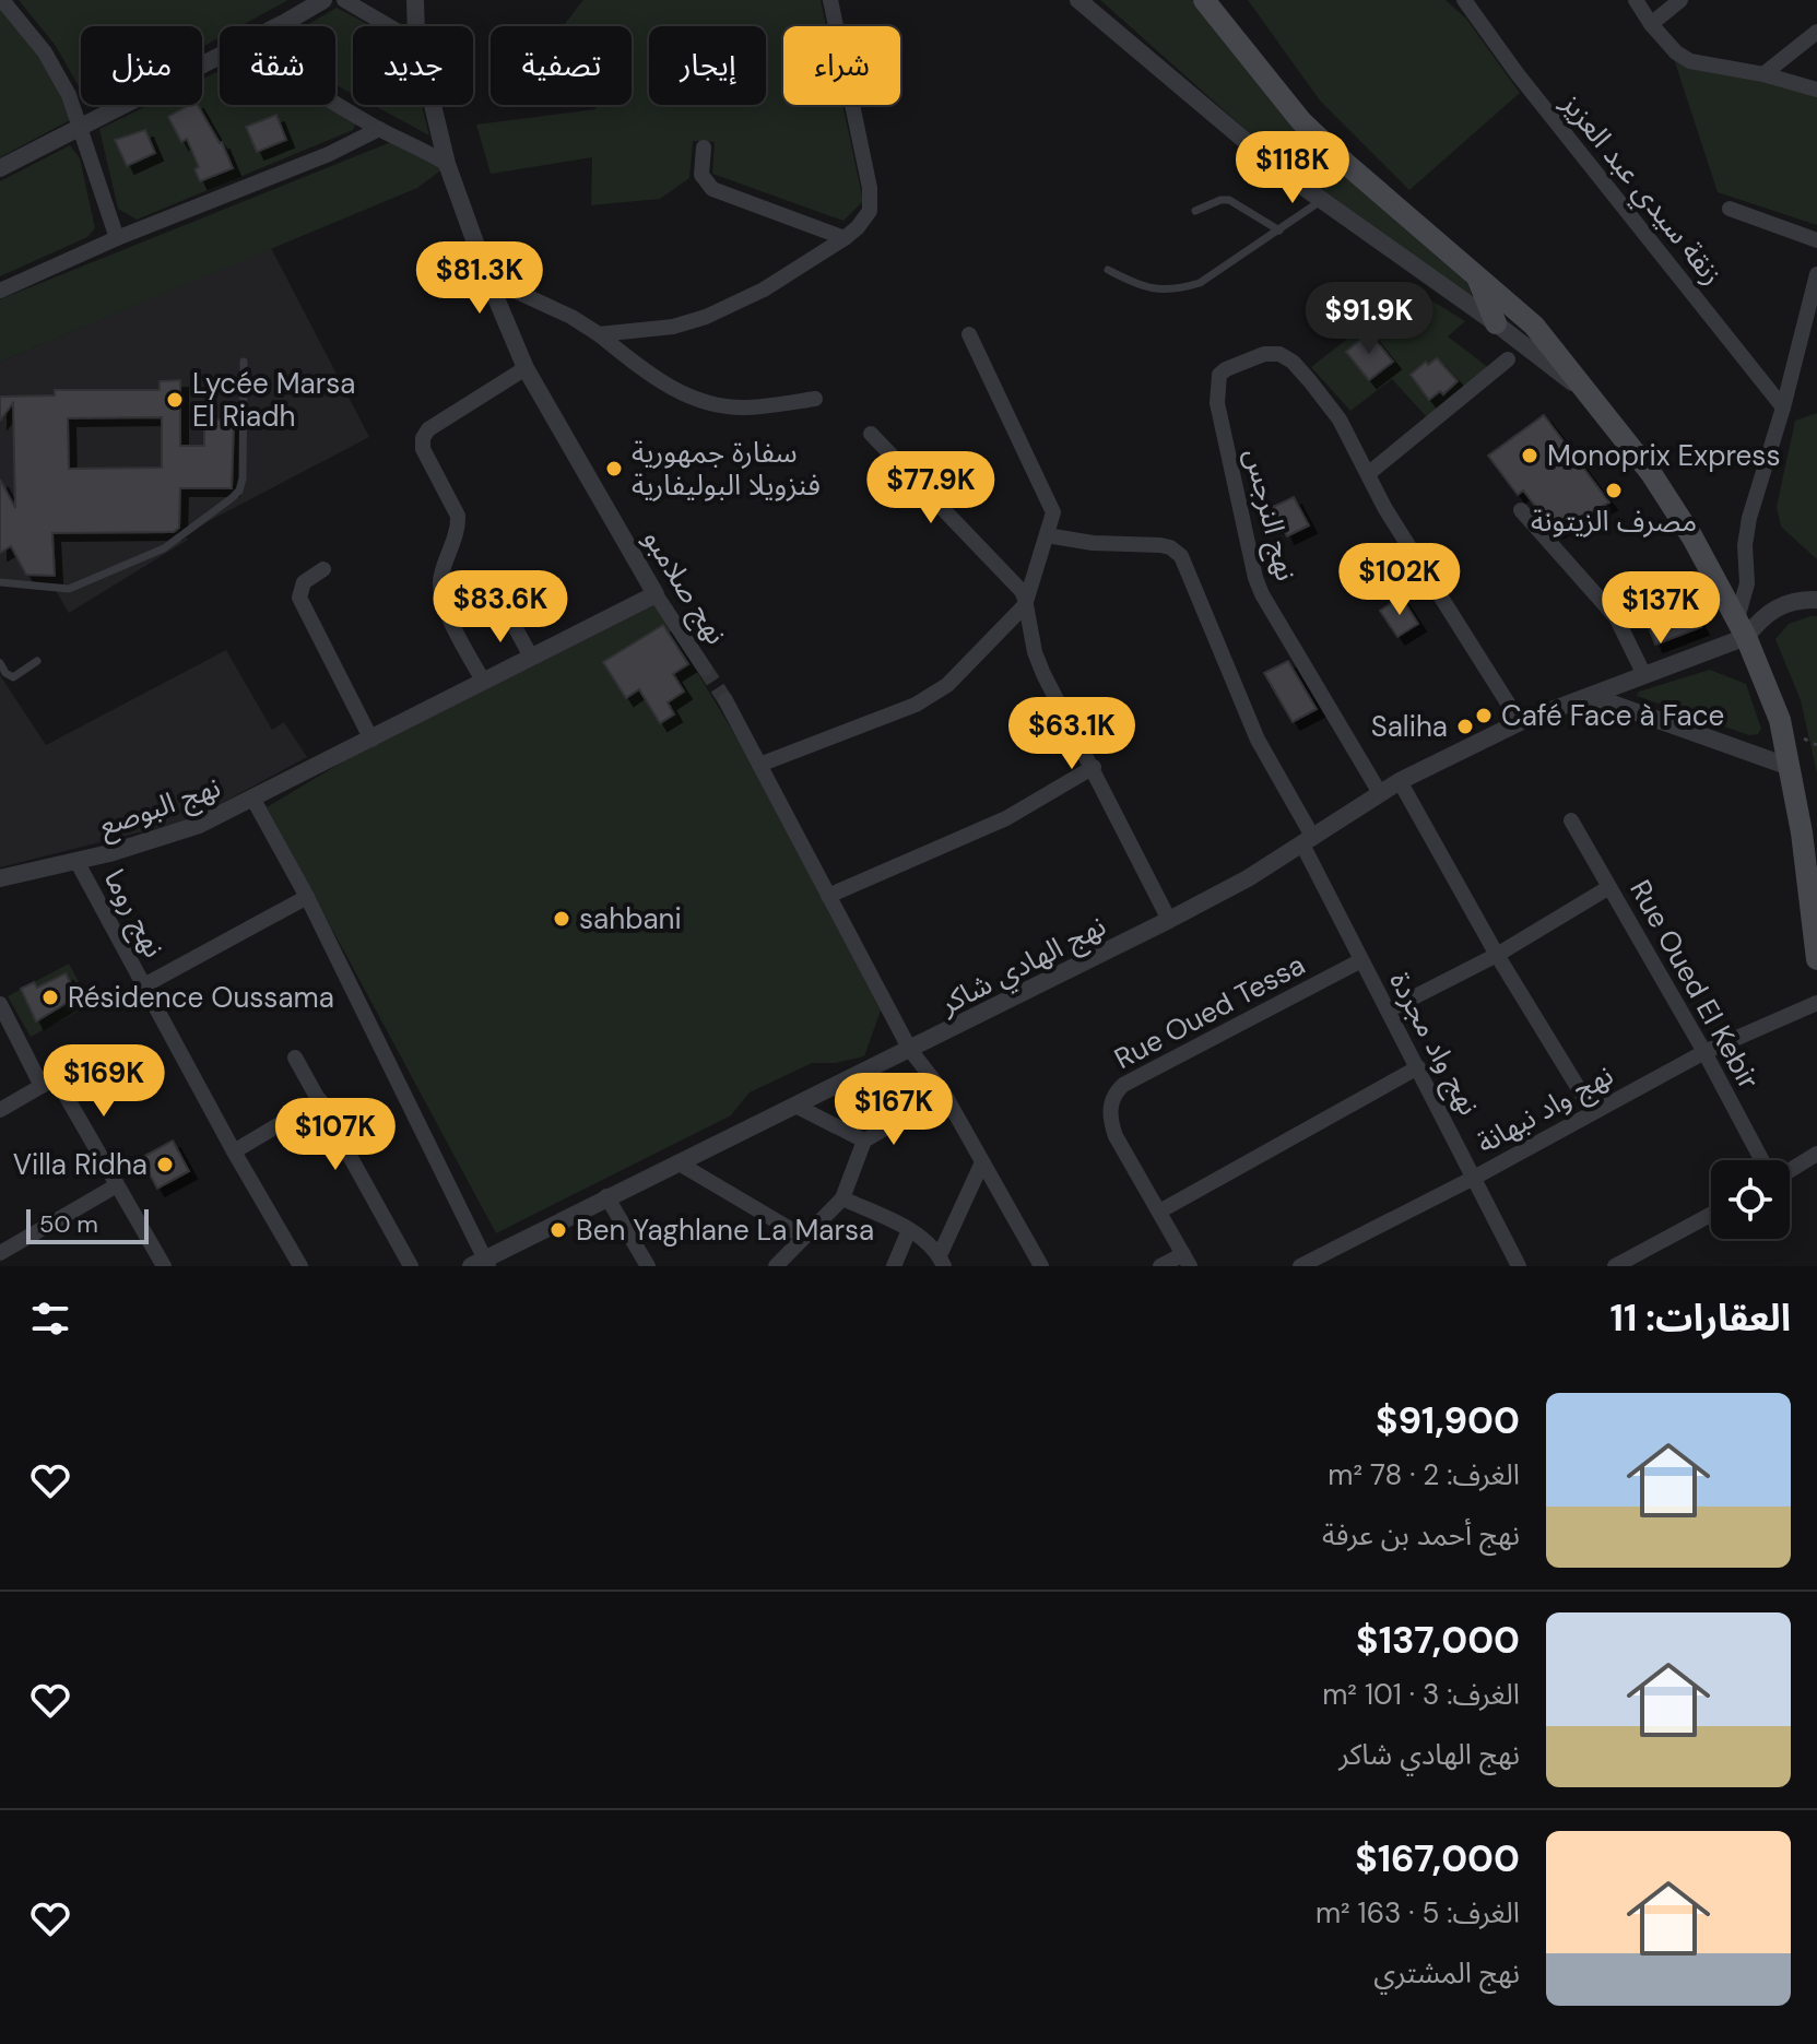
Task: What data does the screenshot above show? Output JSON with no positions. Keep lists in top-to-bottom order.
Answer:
{
  "streets": {
    "street": [
      "زنقة سيدي عبد العزيز",
      "نهج النرجس",
      "نهج صلامبو",
      "نهج البوصع",
      "نهج روما",
      "نهج الهادي شاكر",
      "Rue Oued El Kebir",
      "Rue Oued Tessa",
      "نهج واد مجردة",
      "نهج واد نبهانة"
    ]
  },
  "crossings": [
    ["نهج النرجس", "نهج الهادي شاكر"],
    ["نهج صلامبو", "نهج البوصع"],
    ["نهج البوصع", "نهج روما"],
    ["نهج الهادي شاكر", "نهج واد مجردة"],
    ["Rue Oued El Kebir", "نهج واد نبهانة"],
    ["Rue Oued Tessa", "نهج واد مجردة"],
    ["نهج واد مجردة", "نهج واد نبهانة"]
  ],
  "places": [
    "Lycée Marsa El Riadh",
    "Monoprix Express",
    "سفارة جمهورية فنزويلا البوليفارية",
    "مصرف الزيتونة",
    "Café Face à Face",
    "Saliha",
    "sahbani",
    "Résidence Oussama",
    "Villa Ridha",
    "Ben Yaghlane La Marsa"
  ],
  "scale_bar": "50 m",
  "page": {
    "chip": [
      "شراء",
      "إيجار",
      "تصفية",
      "جديد",
      "شقة",
      "منزل"
    ],
    "price": [
      "$118K",
      "$81.3K",
      "$91.9K",
      "$77.9K",
      "$102K",
      "$83.6K",
      "$137K",
      "$63.1K",
      "$169K",
      "$167K",
      "$107K"
    ],
    "scale": "50 m",
    "heading": "العقارات: 11",
    "list": [
      {
        "name": "$91,900",
        "note": "الغرف: 2 · 78 m² · نهج أحمد بن عرفة"
      },
      {
        "name": "$137,000",
        "note": "الغرف: 3 · 101 m² · نهج الهادي شاكر"
      },
      {
        "name": "$167,000",
        "note": "الغرف: 5 · 163 m² · نهج المشتري"
      }
    ]
  }
}
